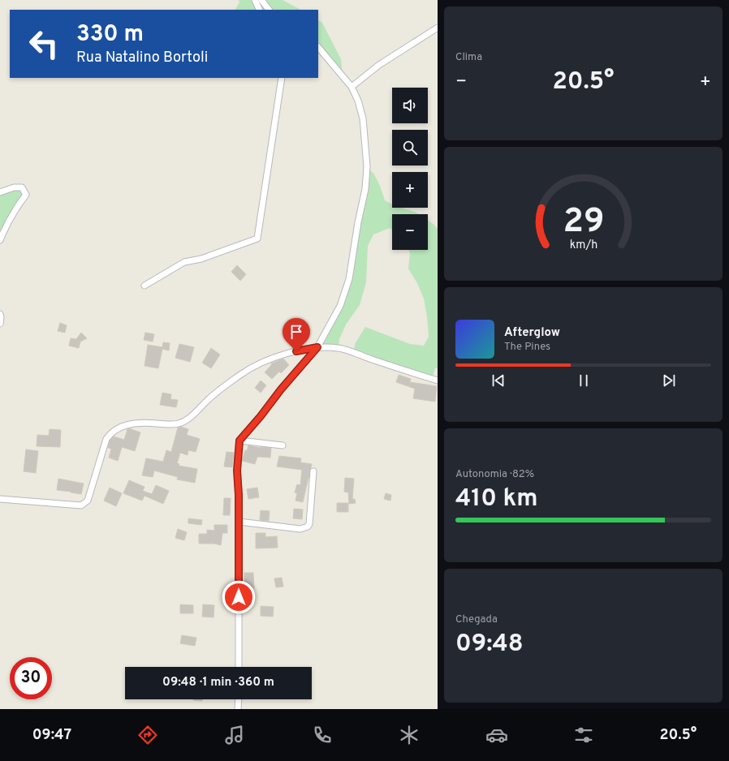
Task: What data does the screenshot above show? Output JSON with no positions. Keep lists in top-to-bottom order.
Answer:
{
  "page": {
    "tile": [
      "Clima",
      ["Autonomia · 82%", "410 km"],
      ["Chegada", "09:48"]
    ],
    "turn": ["330 m", "Rua Natalino Bortoli"],
    "heat": ["−", "20.5°", "+"],
    "map_buttons": ["+", "−"],
    "song": ["Afterglow", "The Pines"],
    "limit": "30",
    "trip": "09:48 · 1 min · 360 m",
    "tabs": ["09:47", "20.5°"],
    "gauge": ["29", "km/h"]
  }
}
